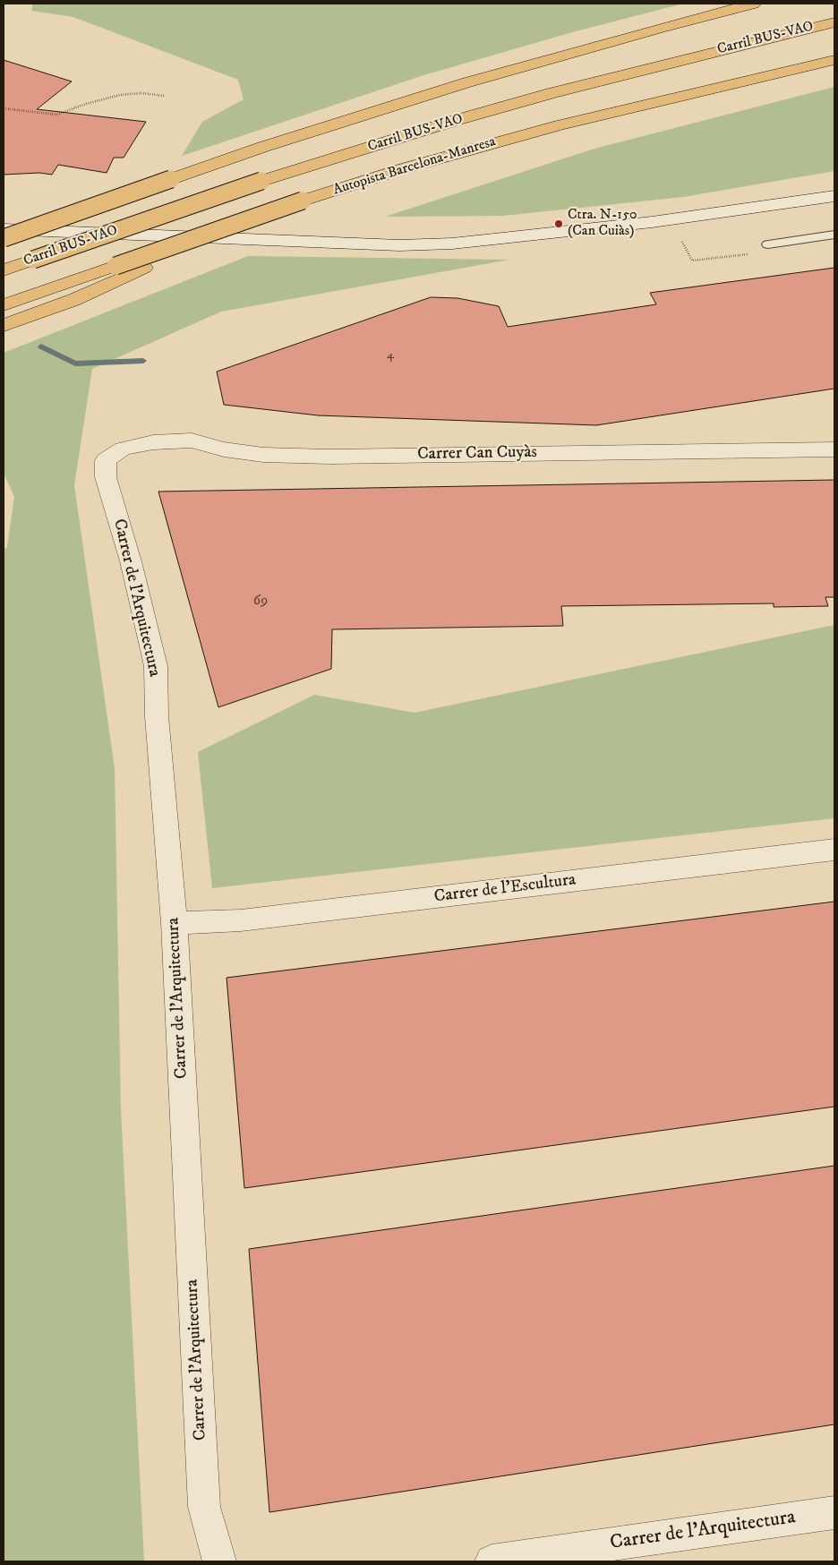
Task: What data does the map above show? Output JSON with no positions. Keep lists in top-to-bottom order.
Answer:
{
  "streets": {
    "highway": ["Carril BUS-VAO", "Autopista Barcelona-Manresa"],
    "street": ["Carrer Can Cuyàs", "Carrer de l'Arquitectura", "Carrer de l'Escultura"]
  },
  "crossings": [
    ["Carrer Can Cuyàs", "Carrer de l'Arquitectura"],
    ["Carrer de l'Arquitectura", "Carrer de l'Escultura"]
  ],
  "places": ["Ctra. N-150 (Can Cuiàs)"],
  "house_numbers": ["4", "69"]
}
